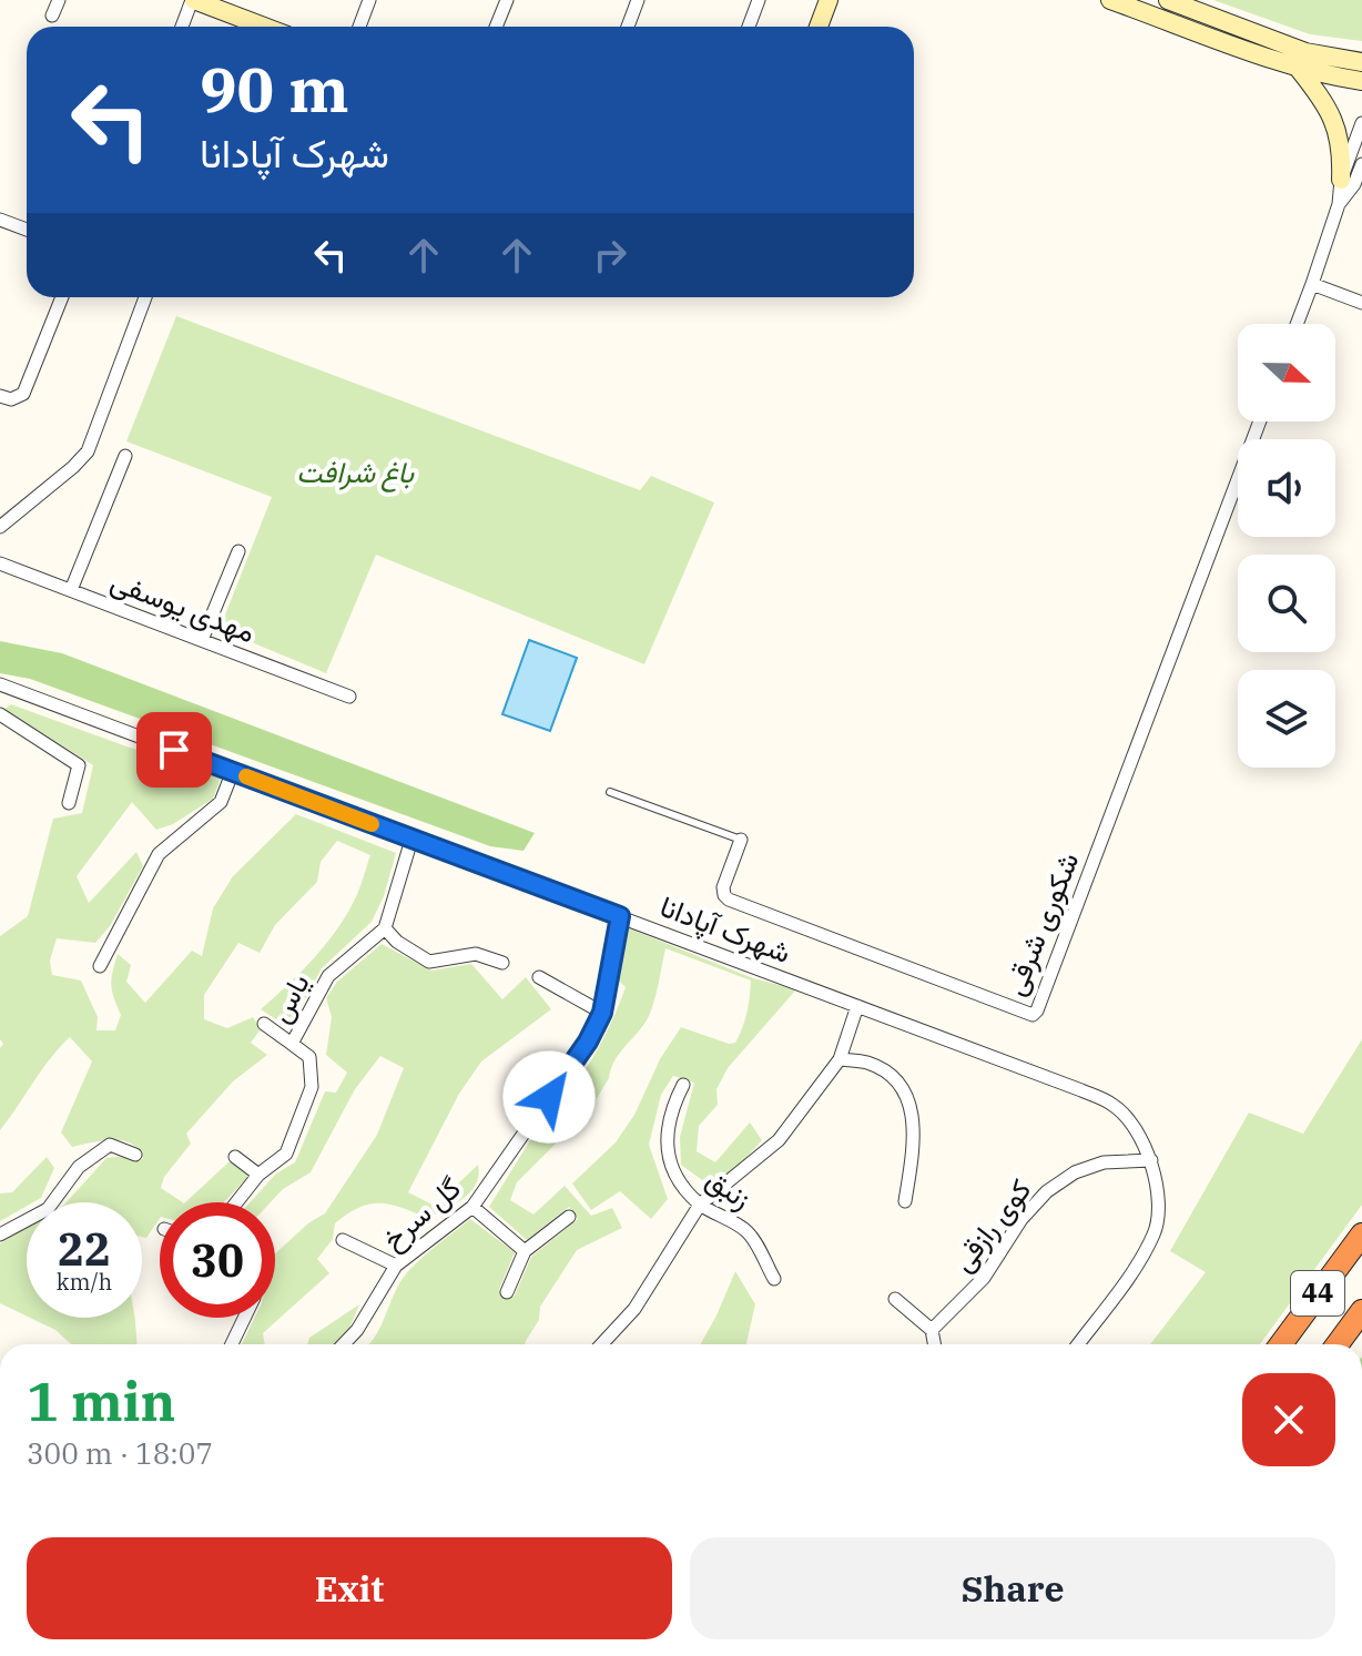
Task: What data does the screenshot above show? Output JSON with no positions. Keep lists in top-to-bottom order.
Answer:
{
  "streets": {
    "highway": ["44"],
    "street": [
      "مهدی یوسفی",
      "شکوری شرقی",
      "شهرک آپادانا",
      "یاس",
      "زنبق",
      "گل سرخ",
      "کوی رازقی"
    ]
  },
  "crossings": [
    ["شهرک آپادانا", "گل سرخ"],
    ["شهرک آپادانا", "کوی رازقی"]
  ],
  "parks": ["باغ شرافت"],
  "north": "right",
  "page": {
    "turn": ["90 m", "شهرک آپادانا"],
    "speed": "22 km/h",
    "limit": "30",
    "heading": ["1 min", "300 m · 18:07"],
    "buttons": ["Exit", "Share"]
  }
}
